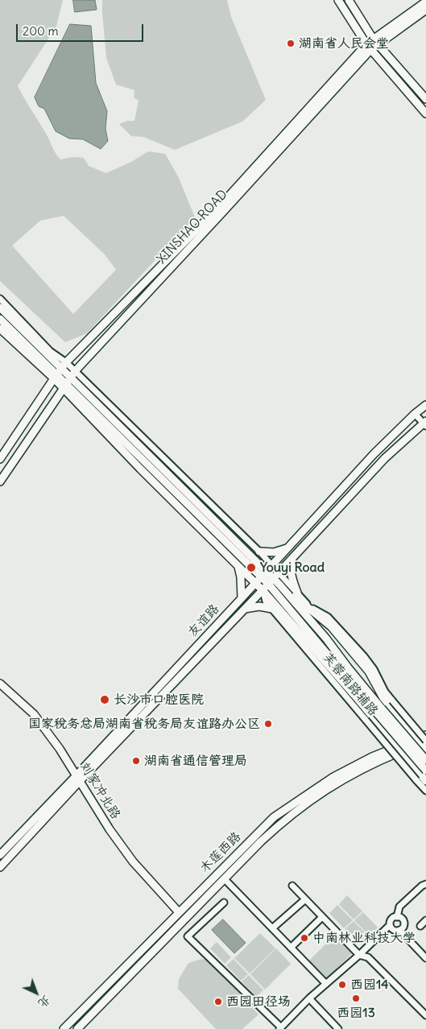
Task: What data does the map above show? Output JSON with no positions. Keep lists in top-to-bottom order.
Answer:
{
  "streets": {
    "main road": [
      "XINSHAO ROAD",
      "友谊路",
      "刘家冲北路",
      "木莲西路"
    ],
    "street": ["芙蓉南路辅路"]
  },
  "crossings": [
    ["友谊路", "芙蓉南路辅路"],
    ["友谊路", "刘家冲北路"],
    ["刘家冲北路", "木莲西路"]
  ],
  "places": [
    "湖南省人民会堂",
    "Youyi Road",
    "长沙市口腔医院",
    "国家税务总局湖南省税务局友谊路办公区",
    "湖南省通信管理局",
    "中南林业科技大学",
    "西园14",
    "西园13",
    "西园田径场"
  ],
  "scale_bar": "200 m",
  "north": "bottom right"
}
